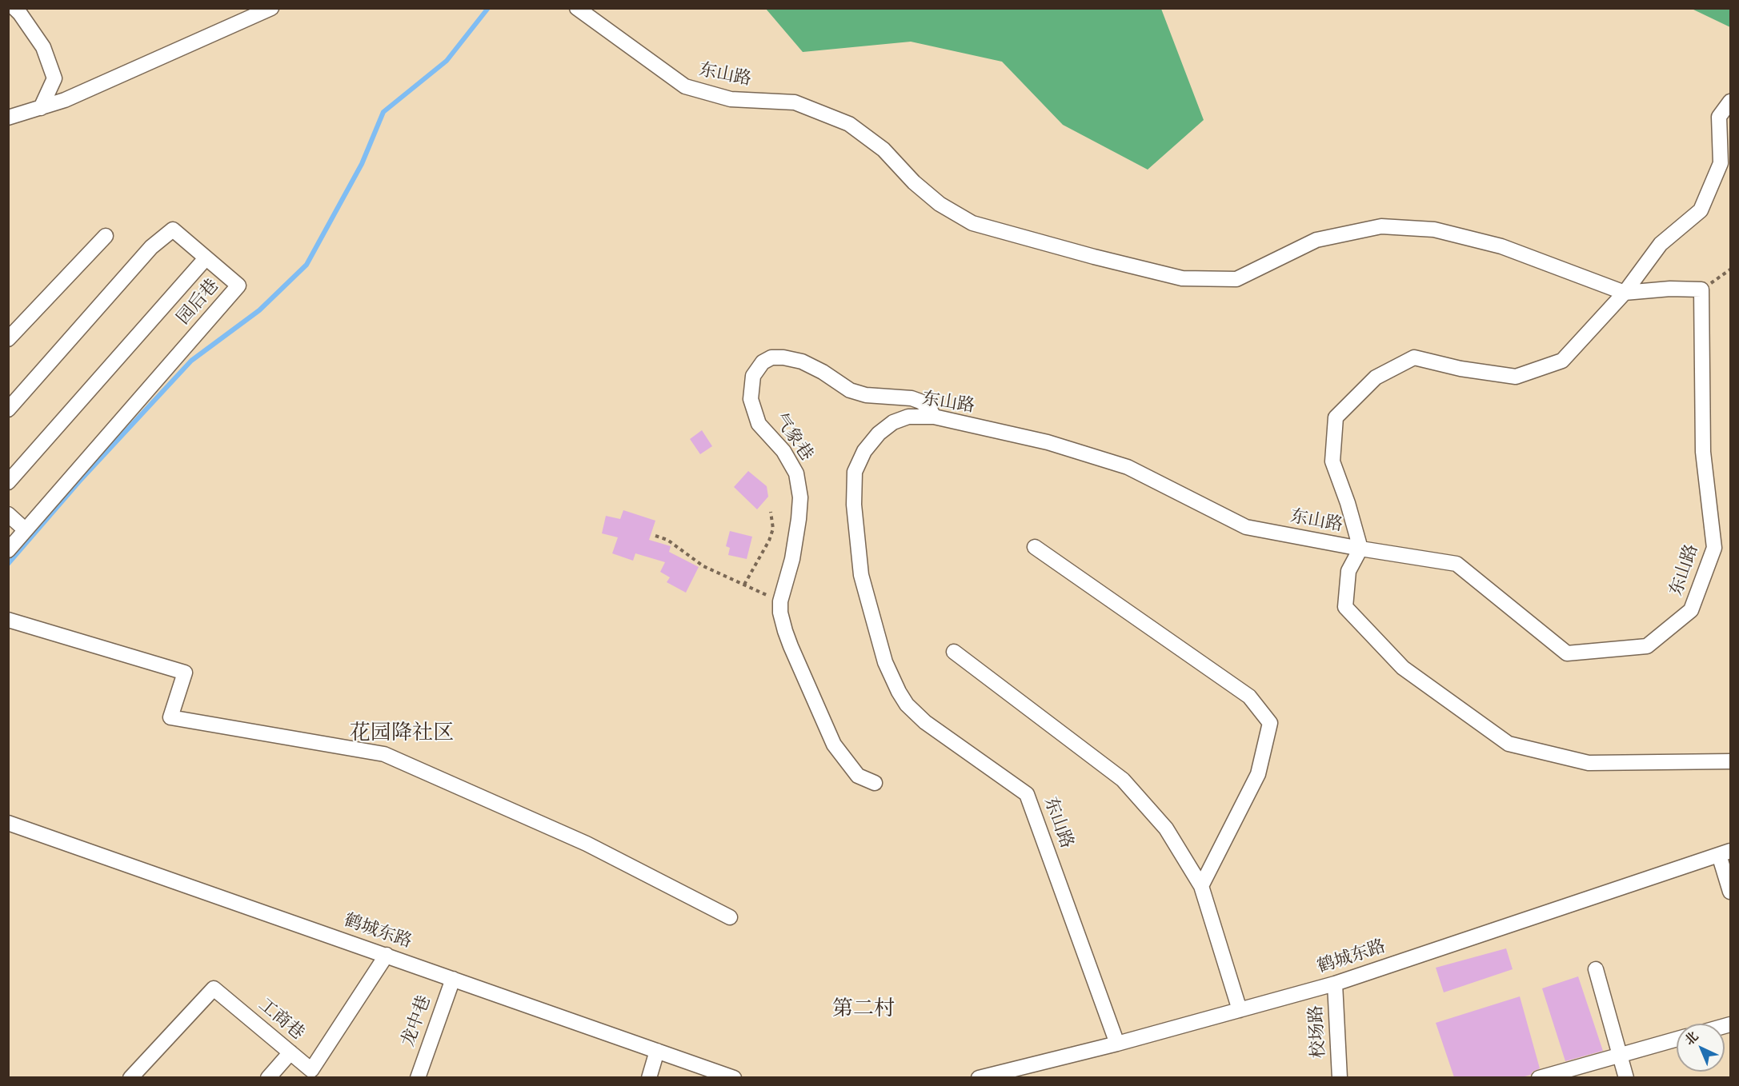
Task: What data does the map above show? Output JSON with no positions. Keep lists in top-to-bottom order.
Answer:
{
  "streets": {
    "street": [
      "东山路",
      "园后巷",
      "气象巷",
      "鹤城东路",
      "工商巷",
      "龙中巷",
      "校场路"
    ]
  },
  "crossings": [
    ["东山路", "气象巷"],
    ["东山路", "鹤城东路"],
    ["鹤城东路", "工商巷"],
    ["鹤城东路", "龙中巷"],
    ["鹤城东路", "校场路"]
  ],
  "districts": ["花园降社区", "第二村"],
  "north": "top left"
}
